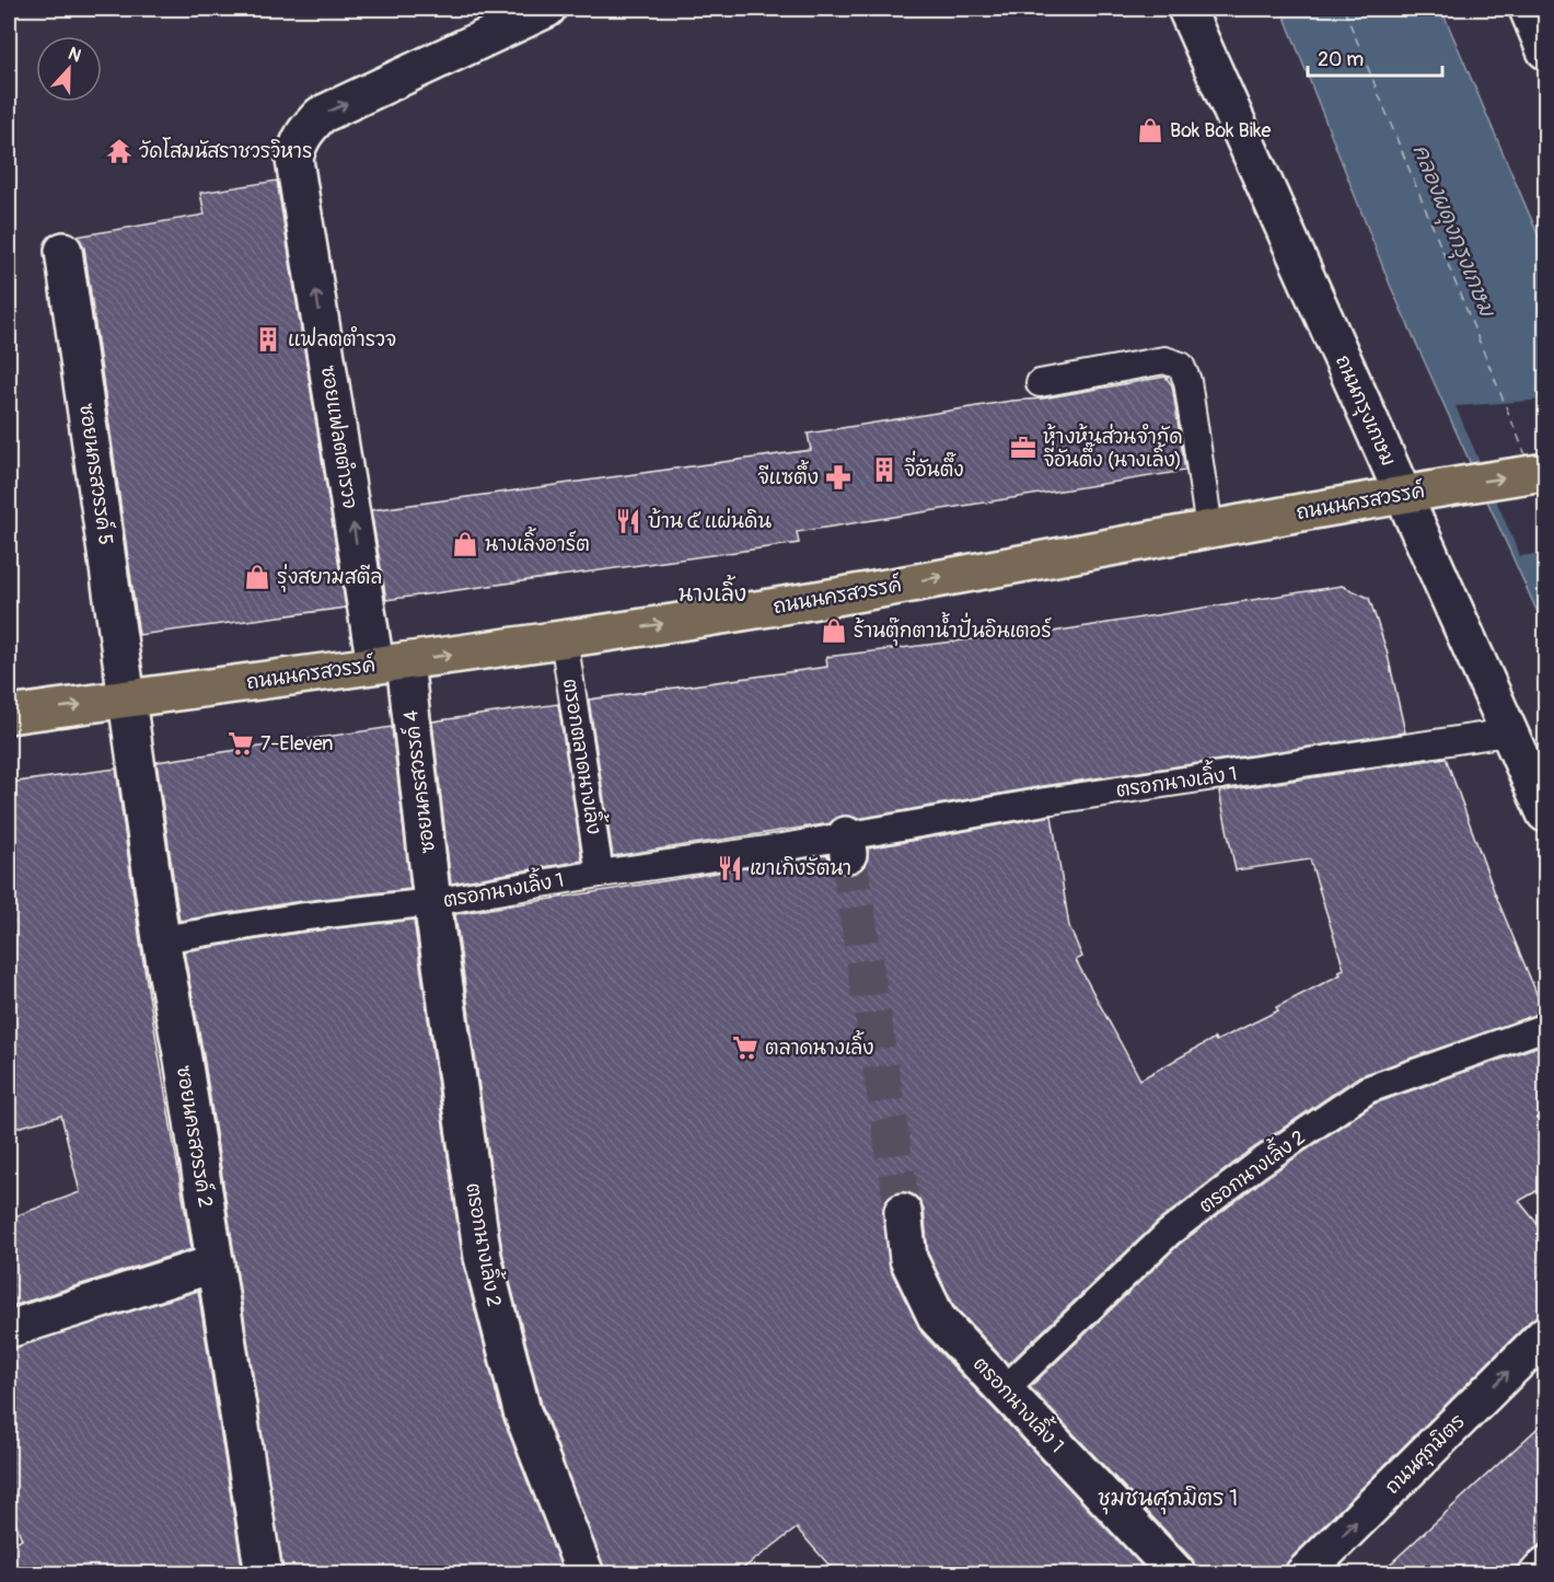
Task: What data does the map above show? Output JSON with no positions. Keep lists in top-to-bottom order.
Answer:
{
  "streets": {
    "main road": ["ถนนนครสวรรค์"],
    "street": [
      "ถนนกรุงเกษม",
      "ซอยแฟลตตำรวจ",
      "ซอยนครสวรรค์ 5",
      "ซอยนครสวรรค์ 4",
      "ตรอกนางเลิ้ง 1",
      "ซอยนครสวรรค์ 2",
      "ตรอกนางเลิ้ง 2",
      "ถนนศุภมิตร"
    ],
    "lane": ["ตรอกตลาดนางเลิ้ง"]
  },
  "crossings": [
    ["ถนนกรุงเกษม", "ถนนนครสวรรค์"],
    ["ถนนกรุงเกษม", "ตรอกนางเลิ้ง 1"],
    ["ซอยแฟลตตำรวจ", "ถนนนครสวรรค์"],
    ["ซอยแฟลตตำรวจ", "ซอยนครสวรรค์ 4"],
    ["ซอยนครสวรรค์ 5", "ถนนนครสวรรค์"],
    ["ซอยนครสวรรค์ 5", "ซอยนครสวรรค์ 2"],
    ["ถนนนครสวรรค์", "ตรอกตลาดนางเลิ้ง"],
    ["ถนนนครสวรรค์", "ซอยนครสวรรค์ 4"],
    ["ถนนนครสวรรค์", "ซอยนครสวรรค์ 2"],
    ["ตรอกตลาดนางเลิ้ง", "ตรอกนางเลิ้ง 1"],
    ["ซอยนครสวรรค์ 4", "ตรอกนางเลิ้ง 1"],
    ["ซอยนครสวรรค์ 4", "ตรอกนางเลิ้ง 2"],
    ["ตรอกนางเลิ้ง 1", "ซอยนครสวรรค์ 2"],
    ["ตรอกนางเลิ้ง 1", "ตรอกนางเลิ้ง 2"]
  ],
  "one_way": ["ซอยแฟลตตำรวจ", "ถนนนครสวรรค์", "ถนนศุภมิตร"],
  "districts": ["นางเลิ้ง", "ชุมชนศุภมิตร 1"],
  "water": ["คลองผดุงกรุงเกษม"],
  "places": {
    "shop": [
      "Bok Bok Bike",
      "นางเลิ้งอาร์ต",
      "รุ่งสยามสตีล",
      "ร้านตุ๊กตาน้ำปั่นอินเตอร์"
    ],
    "temple": ["วัดโสมนัสราชวรวิหาร"],
    "building": ["แฟลตตำรวจ", "จี่อันตึ๊ง"],
    "office": ["ห้างหุ้นส่วนจำกัด จี่อันตึ๊ง (นางเลิ้ง)"],
    "pharmacy": ["จีแซตึ้ง"],
    "restaurant": ["บ้าน ๕ แผ่นดิน", "เขาเกิงรัตนา"],
    "supermarket": ["7-Eleven", "ตลาดนางเลิ้ง"]
  },
  "scale_bar": "20 m",
  "north": "top"
}
